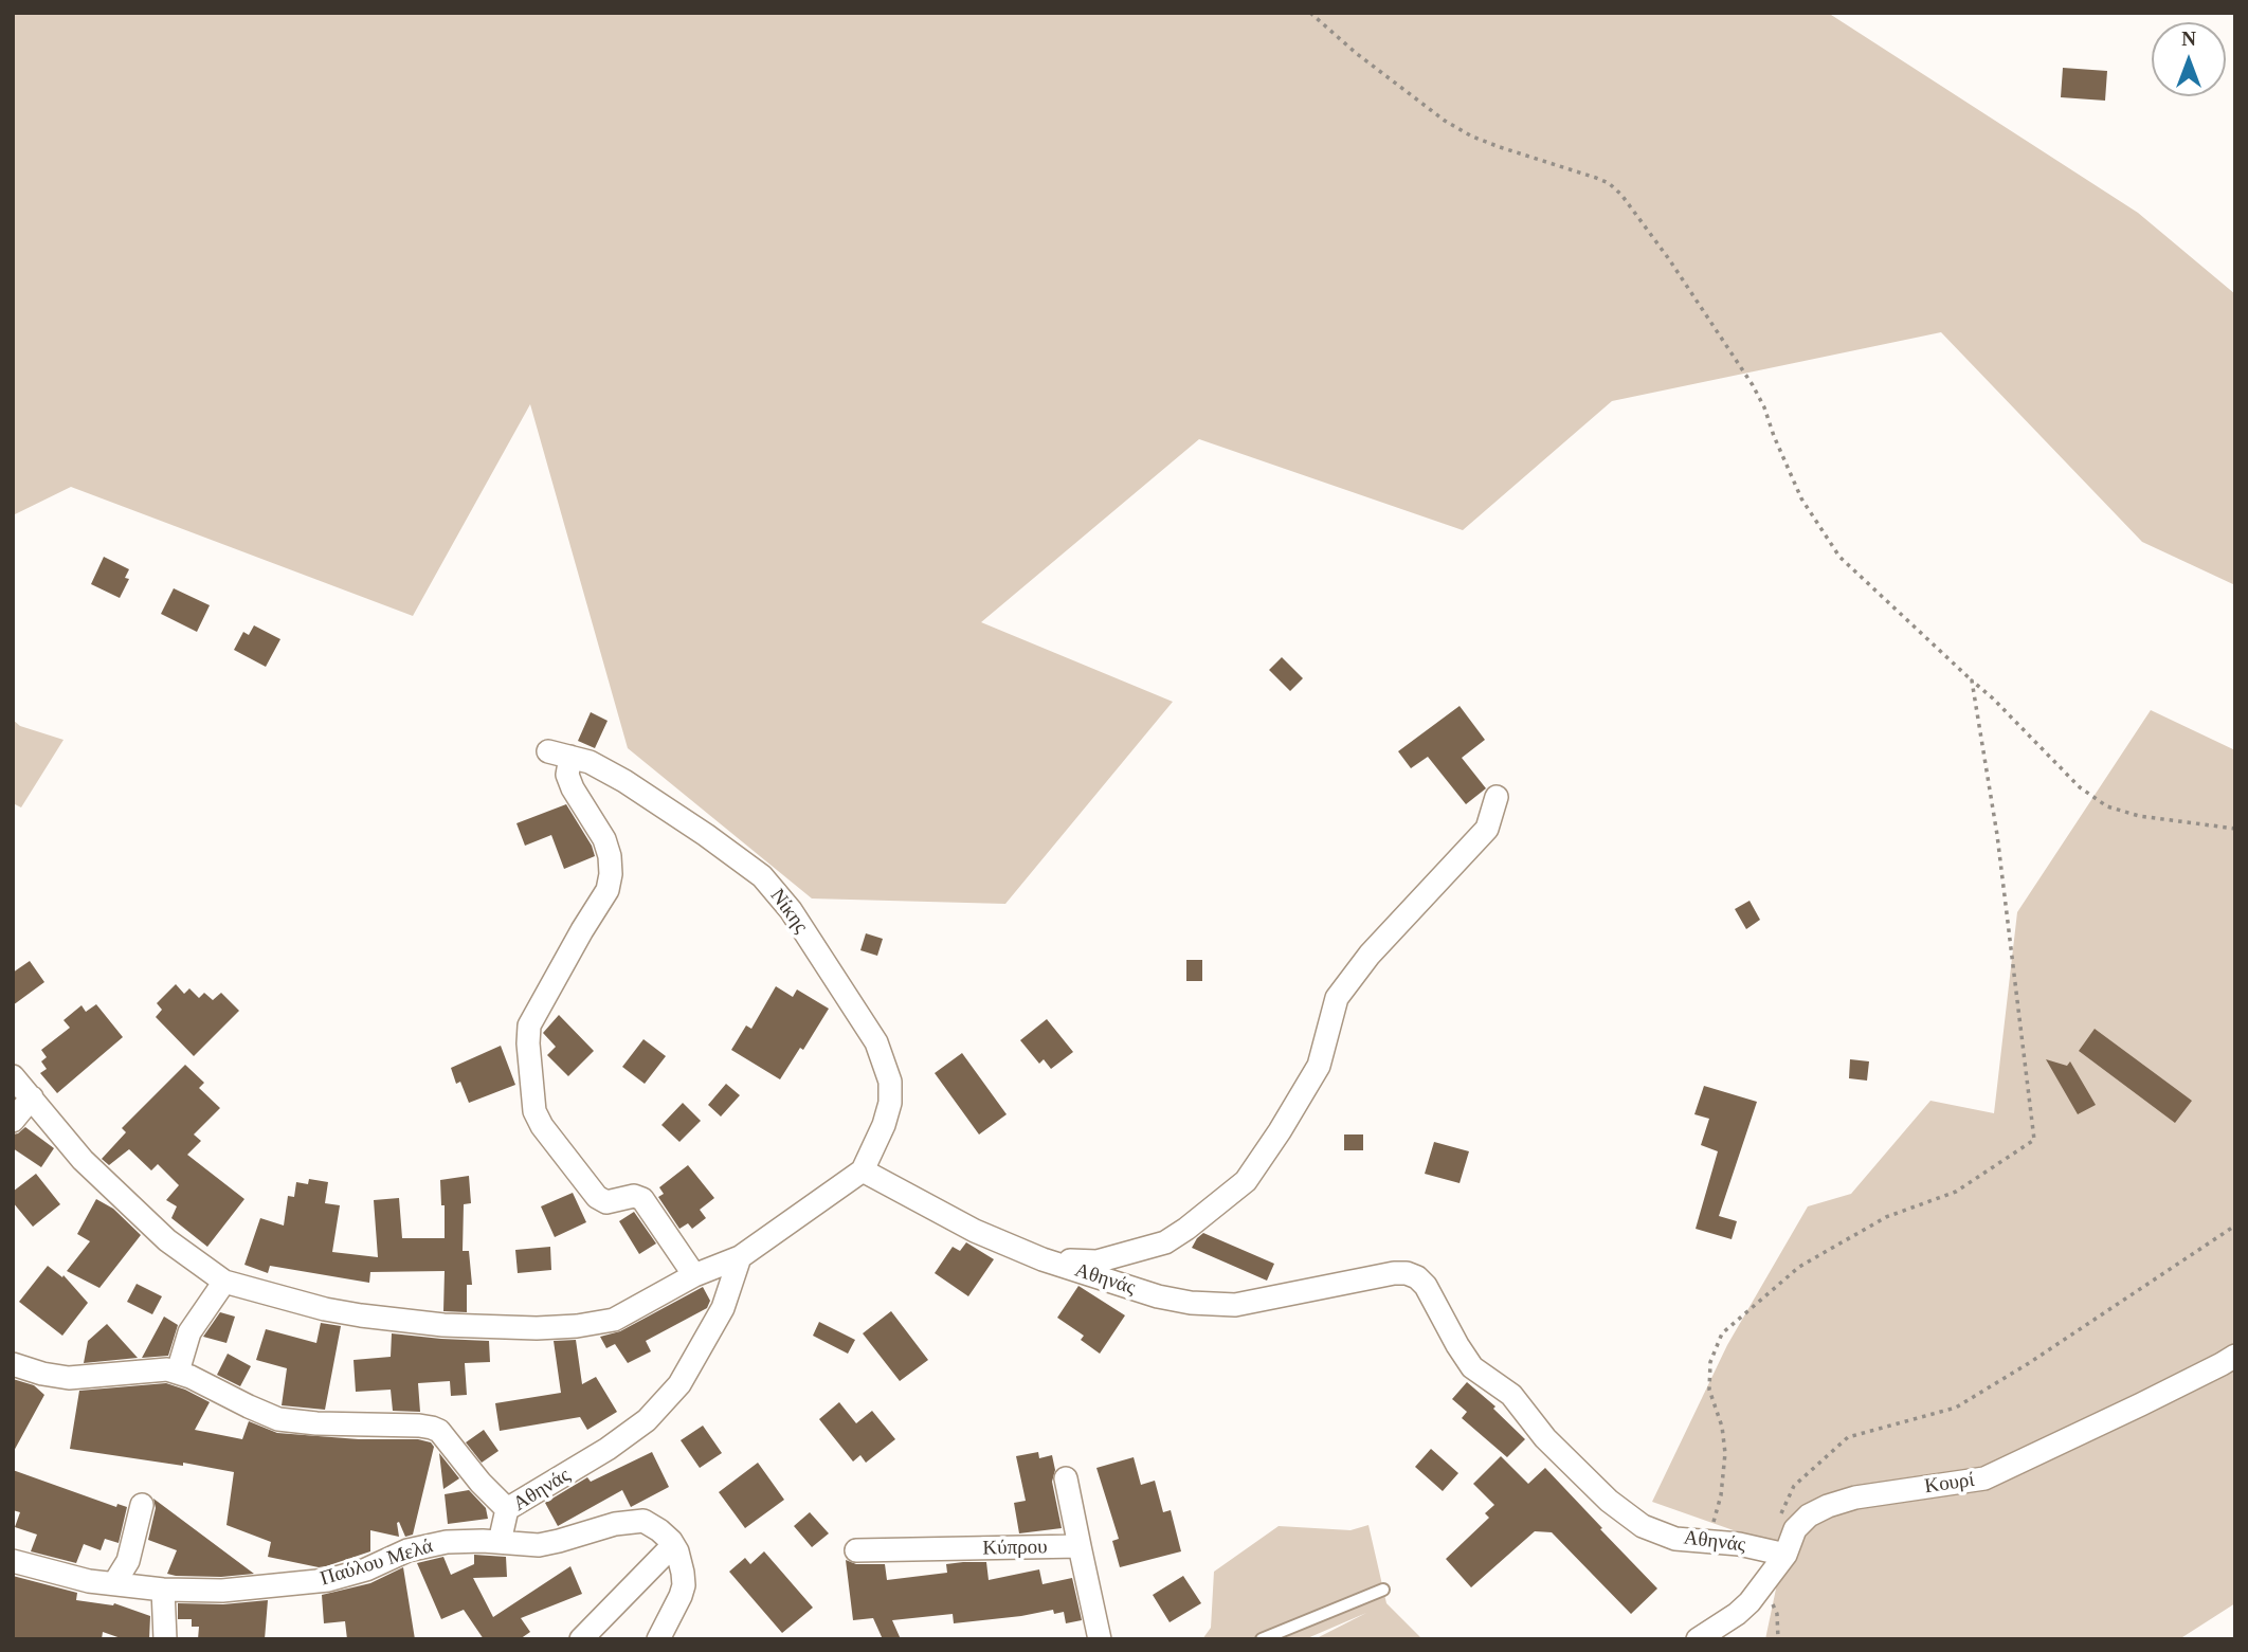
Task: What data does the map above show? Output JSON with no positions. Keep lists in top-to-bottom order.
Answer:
{
  "streets": {
    "street": [
      "Νίκης",
      "Αθηνάς",
      "Κουρί",
      "Κύπρου",
      "Παύλου Μελά"
    ]
  },
  "crossings": [
    ["Νίκης", "Αθηνάς"],
    ["Αθηνάς", "Κουρί"],
    ["Αθηνάς", "Παύλου Μελά"]
  ],
  "north": "top"
}
